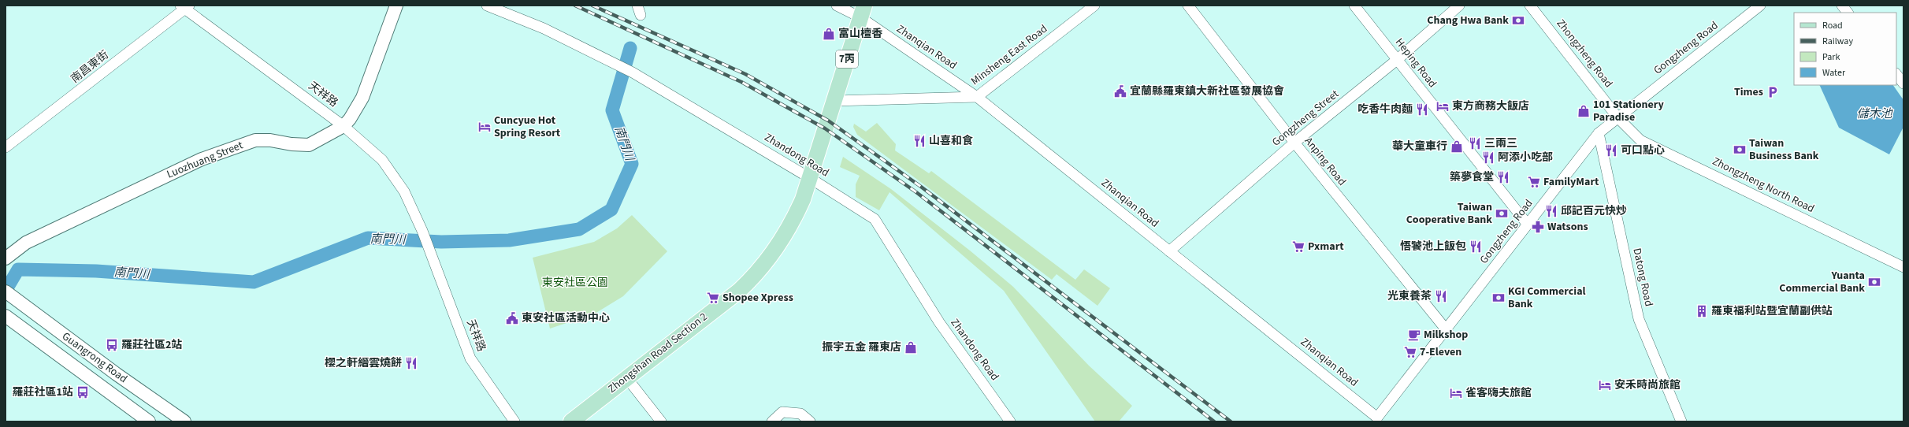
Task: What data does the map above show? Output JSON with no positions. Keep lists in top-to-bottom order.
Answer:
{
  "streets": {
    "main road": ["7丙", "Zhongshan Road Section 2"],
    "street": [
      "Zhanqian Road",
      "Gongzheng Road",
      "Zhongzheng Road",
      "Minsheng East Road",
      "Heping Road",
      "南昌東街",
      "天祥路",
      "Gongzheng Street",
      "Zhandong Road",
      "Luozhuang Street",
      "Anping Road",
      "Zhongzheng North Road",
      "Datong Road",
      "Guangrong Road"
    ]
  },
  "crossings": [
    ["Zhanqian Road", "Gongzheng Road"],
    ["Zhanqian Road", "Minsheng East Road"],
    ["Zhanqian Road", "7丙"],
    ["Zhanqian Road", "Gongzheng Street"],
    ["Gongzheng Road", "Zhongzheng Road"],
    ["Gongzheng Road", "Heping Road"],
    ["Gongzheng Road", "Anping Road"],
    ["Gongzheng Road", "Zhongzheng North Road"],
    ["Gongzheng Road", "Datong Road"],
    ["Zhongzheng Road", "Zhongzheng North Road"],
    ["Minsheng East Road", "7丙"],
    ["Minsheng East Road", "Zhongshan Road Section 2"],
    ["7丙", "Zhongshan Road Section 2"],
    ["Heping Road", "Gongzheng Street"],
    ["南昌東街", "天祥路"],
    ["天祥路", "Luozhuang Street"],
    ["Gongzheng Street", "Anping Road"],
    ["Zhandong Road", "Zhongshan Road Section 2"]
  ],
  "water": ["儲木池", "南門川"],
  "parks": ["東安社區公園"],
  "places": {
    "bank": [
      "Chang Hwa Bank",
      "Taiwan Business Bank",
      "Taiwan Cooperative Bank",
      "Yuanta Commercial Bank",
      "KGI Commercial Bank"
    ],
    "shop": [
      "富山檀香",
      "101 Stationery Paradise",
      "華大童車行",
      "振宇五金 羅東店"
    ],
    "public building": ["宜蘭縣羅東鎮大新社區發展協會", "東安社區活動中心"],
    "parking": ["Times"],
    "hotel": [
      "東方商務大飯店",
      "Cuncyue Hot Spring Resort",
      "安禾時尚旅館",
      "雀客嗨夫旅館"
    ],
    "restaurant": [
      "吃香牛肉麵",
      "山喜和食",
      "三兩三",
      "可口點心",
      "阿添小吃部",
      "築夢食堂",
      "邱記百元快炒",
      "悟饕池上飯包",
      "光東養茶",
      "櫻之軒縉雲燒餅"
    ],
    "supermarket": [
      "FamilyMart",
      "Pxmart",
      "Shopee Xpress",
      "7-Eleven"
    ],
    "pharmacy": ["Watsons"],
    "building": ["羅東福利站暨宜蘭副供站"],
    "cafe": ["Milkshop"],
    "bus stop": ["羅莊社區2站", "羅莊社區1站"]
  },
  "legend": [
    "Road",
    "Railway",
    "Park",
    "Water"
  ]
}
